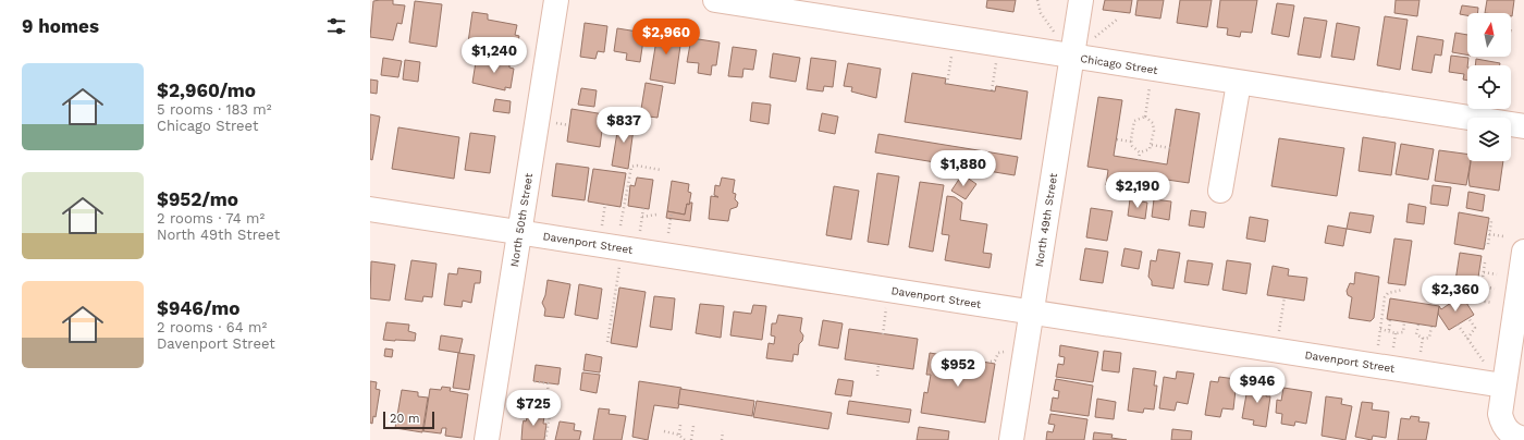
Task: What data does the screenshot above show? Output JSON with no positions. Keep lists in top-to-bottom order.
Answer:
{
  "streets": {
    "street": [
      "Chicago Street",
      "North 50th Street",
      "North 49th Street",
      "Davenport Street"
    ]
  },
  "crossings": [
    ["Chicago Street", "North 49th Street"],
    ["North 50th Street", "Davenport Street"],
    ["North 49th Street", "Davenport Street"]
  ],
  "scale_bar": "20 m",
  "north": "top",
  "page": {
    "heading": "9 homes",
    "price": [
      "$2,960",
      "$1,240",
      "$837",
      "$1,880",
      "$2,190",
      "$2,360",
      "$952",
      "$946",
      "$725"
    ],
    "list": [
      {
        "name": "$2,960/mo",
        "note": "5 rooms · 183 m² · Chicago Street"
      },
      {
        "name": "$952/mo",
        "note": "2 rooms · 74 m² · North 49th Street"
      },
      {
        "name": "$946/mo",
        "note": "2 rooms · 64 m² · Davenport Street"
      }
    ],
    "scale": "20 m"
  }
}
